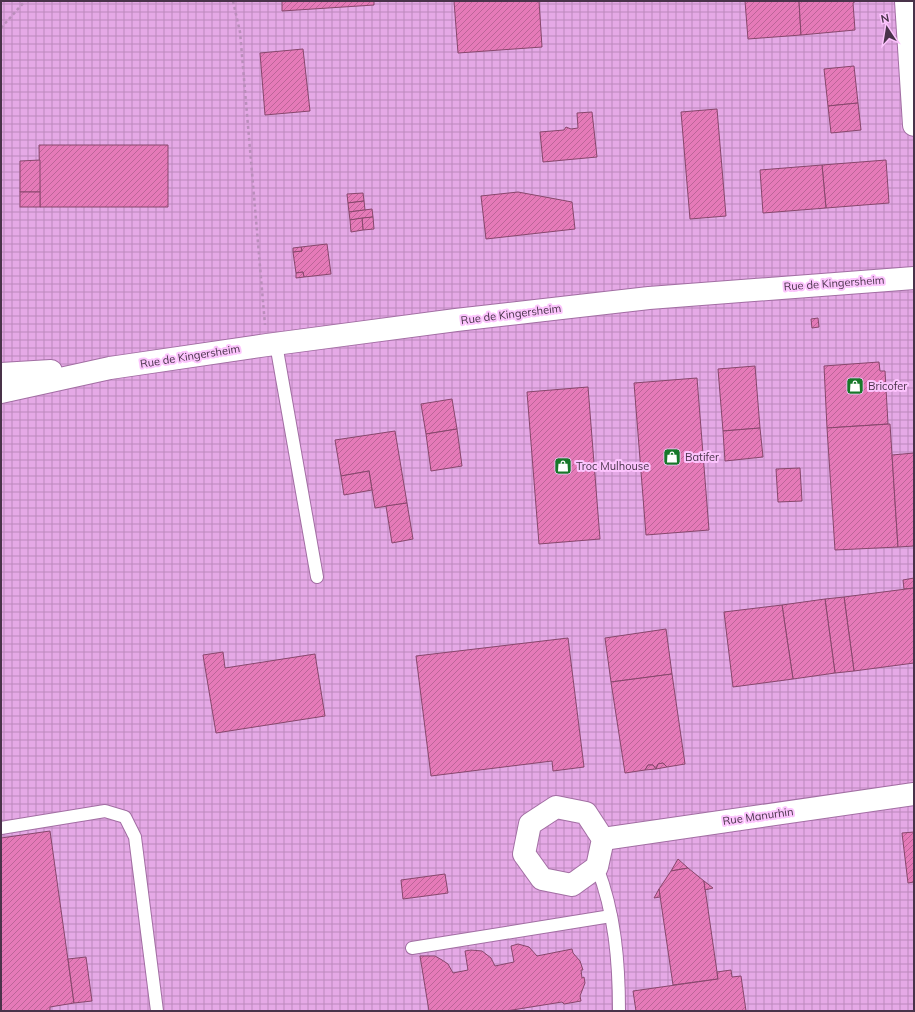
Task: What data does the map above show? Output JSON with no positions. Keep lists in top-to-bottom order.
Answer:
{
  "streets": {
    "main road": ["Rue de Kingersheim", "Rue Manurhin"]
  },
  "places": {
    "shop": ["Bricofer", "Batifer", "Troc Mulhouse"]
  },
  "north": "top"
}
